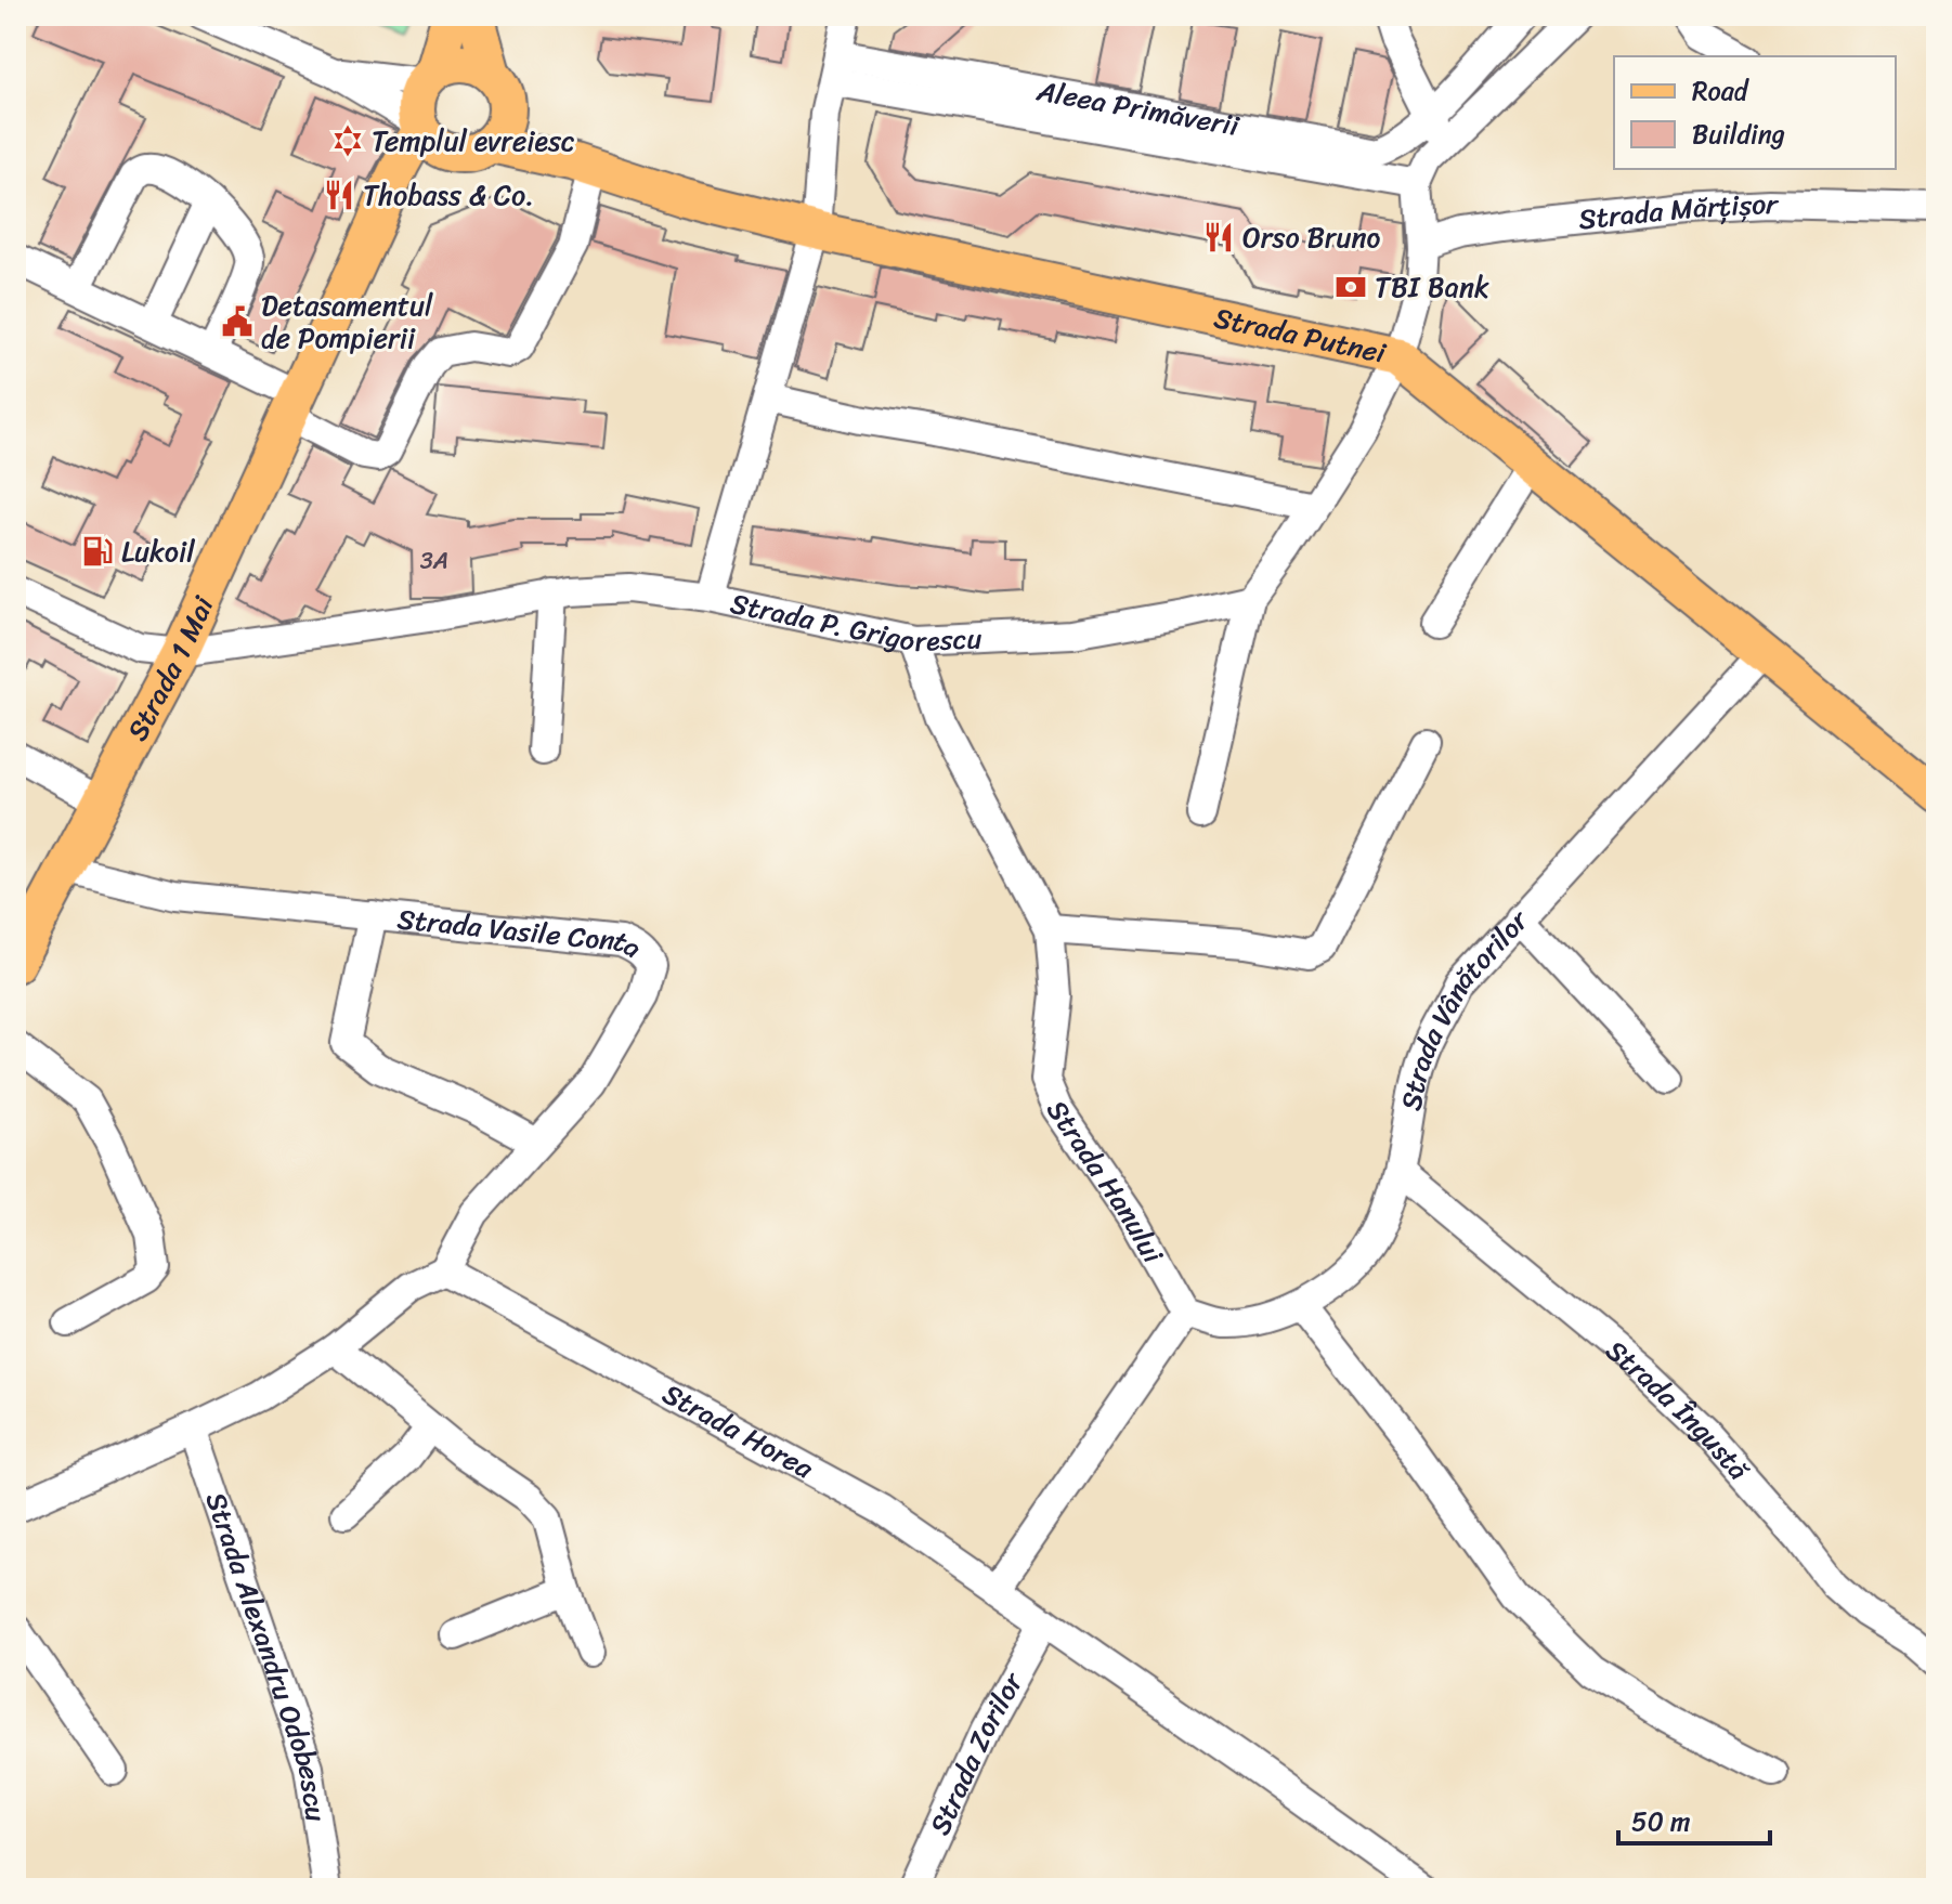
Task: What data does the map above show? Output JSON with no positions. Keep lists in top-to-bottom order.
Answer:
{
  "streets": {
    "main road": ["Strada Putnei", "Strada 1 Mai"],
    "street": [
      "Aleea Primăverii",
      "Strada Mărțișor",
      "Strada P. Grigorescu",
      "Strada Vasile Conta",
      "Strada Vânătorilor",
      "Strada Hanului",
      "Strada Îngustă",
      "Strada Horea",
      "Strada Alexandru Odobescu",
      "Strada Zorilor"
    ]
  },
  "crossings": [
    ["Strada Putnei", "Strada 1 Mai"],
    ["Strada Putnei", "Strada Vânătorilor"],
    ["Strada P. Grigorescu", "Strada 1 Mai"],
    ["Strada P. Grigorescu", "Strada Hanului"],
    ["Strada 1 Mai", "Strada Vasile Conta"],
    ["Strada Vasile Conta", "Strada Horea"],
    ["Strada Vânătorilor", "Strada Hanului"],
    ["Strada Vânătorilor", "Strada Îngustă"],
    ["Strada Horea", "Strada Zorilor"]
  ],
  "places": {
    "synagogue": ["Templul evreiesc"],
    "restaurant": ["Thobass & Co.", "Orso Bruno"],
    "bank": ["TBI Bank"],
    "public building": ["Detasamentul de Pompierii"],
    "fuel station": ["Lukoil"]
  },
  "house_numbers": ["3A"],
  "legend": ["Road", "Building"],
  "scale_bar": "50 m"
}
